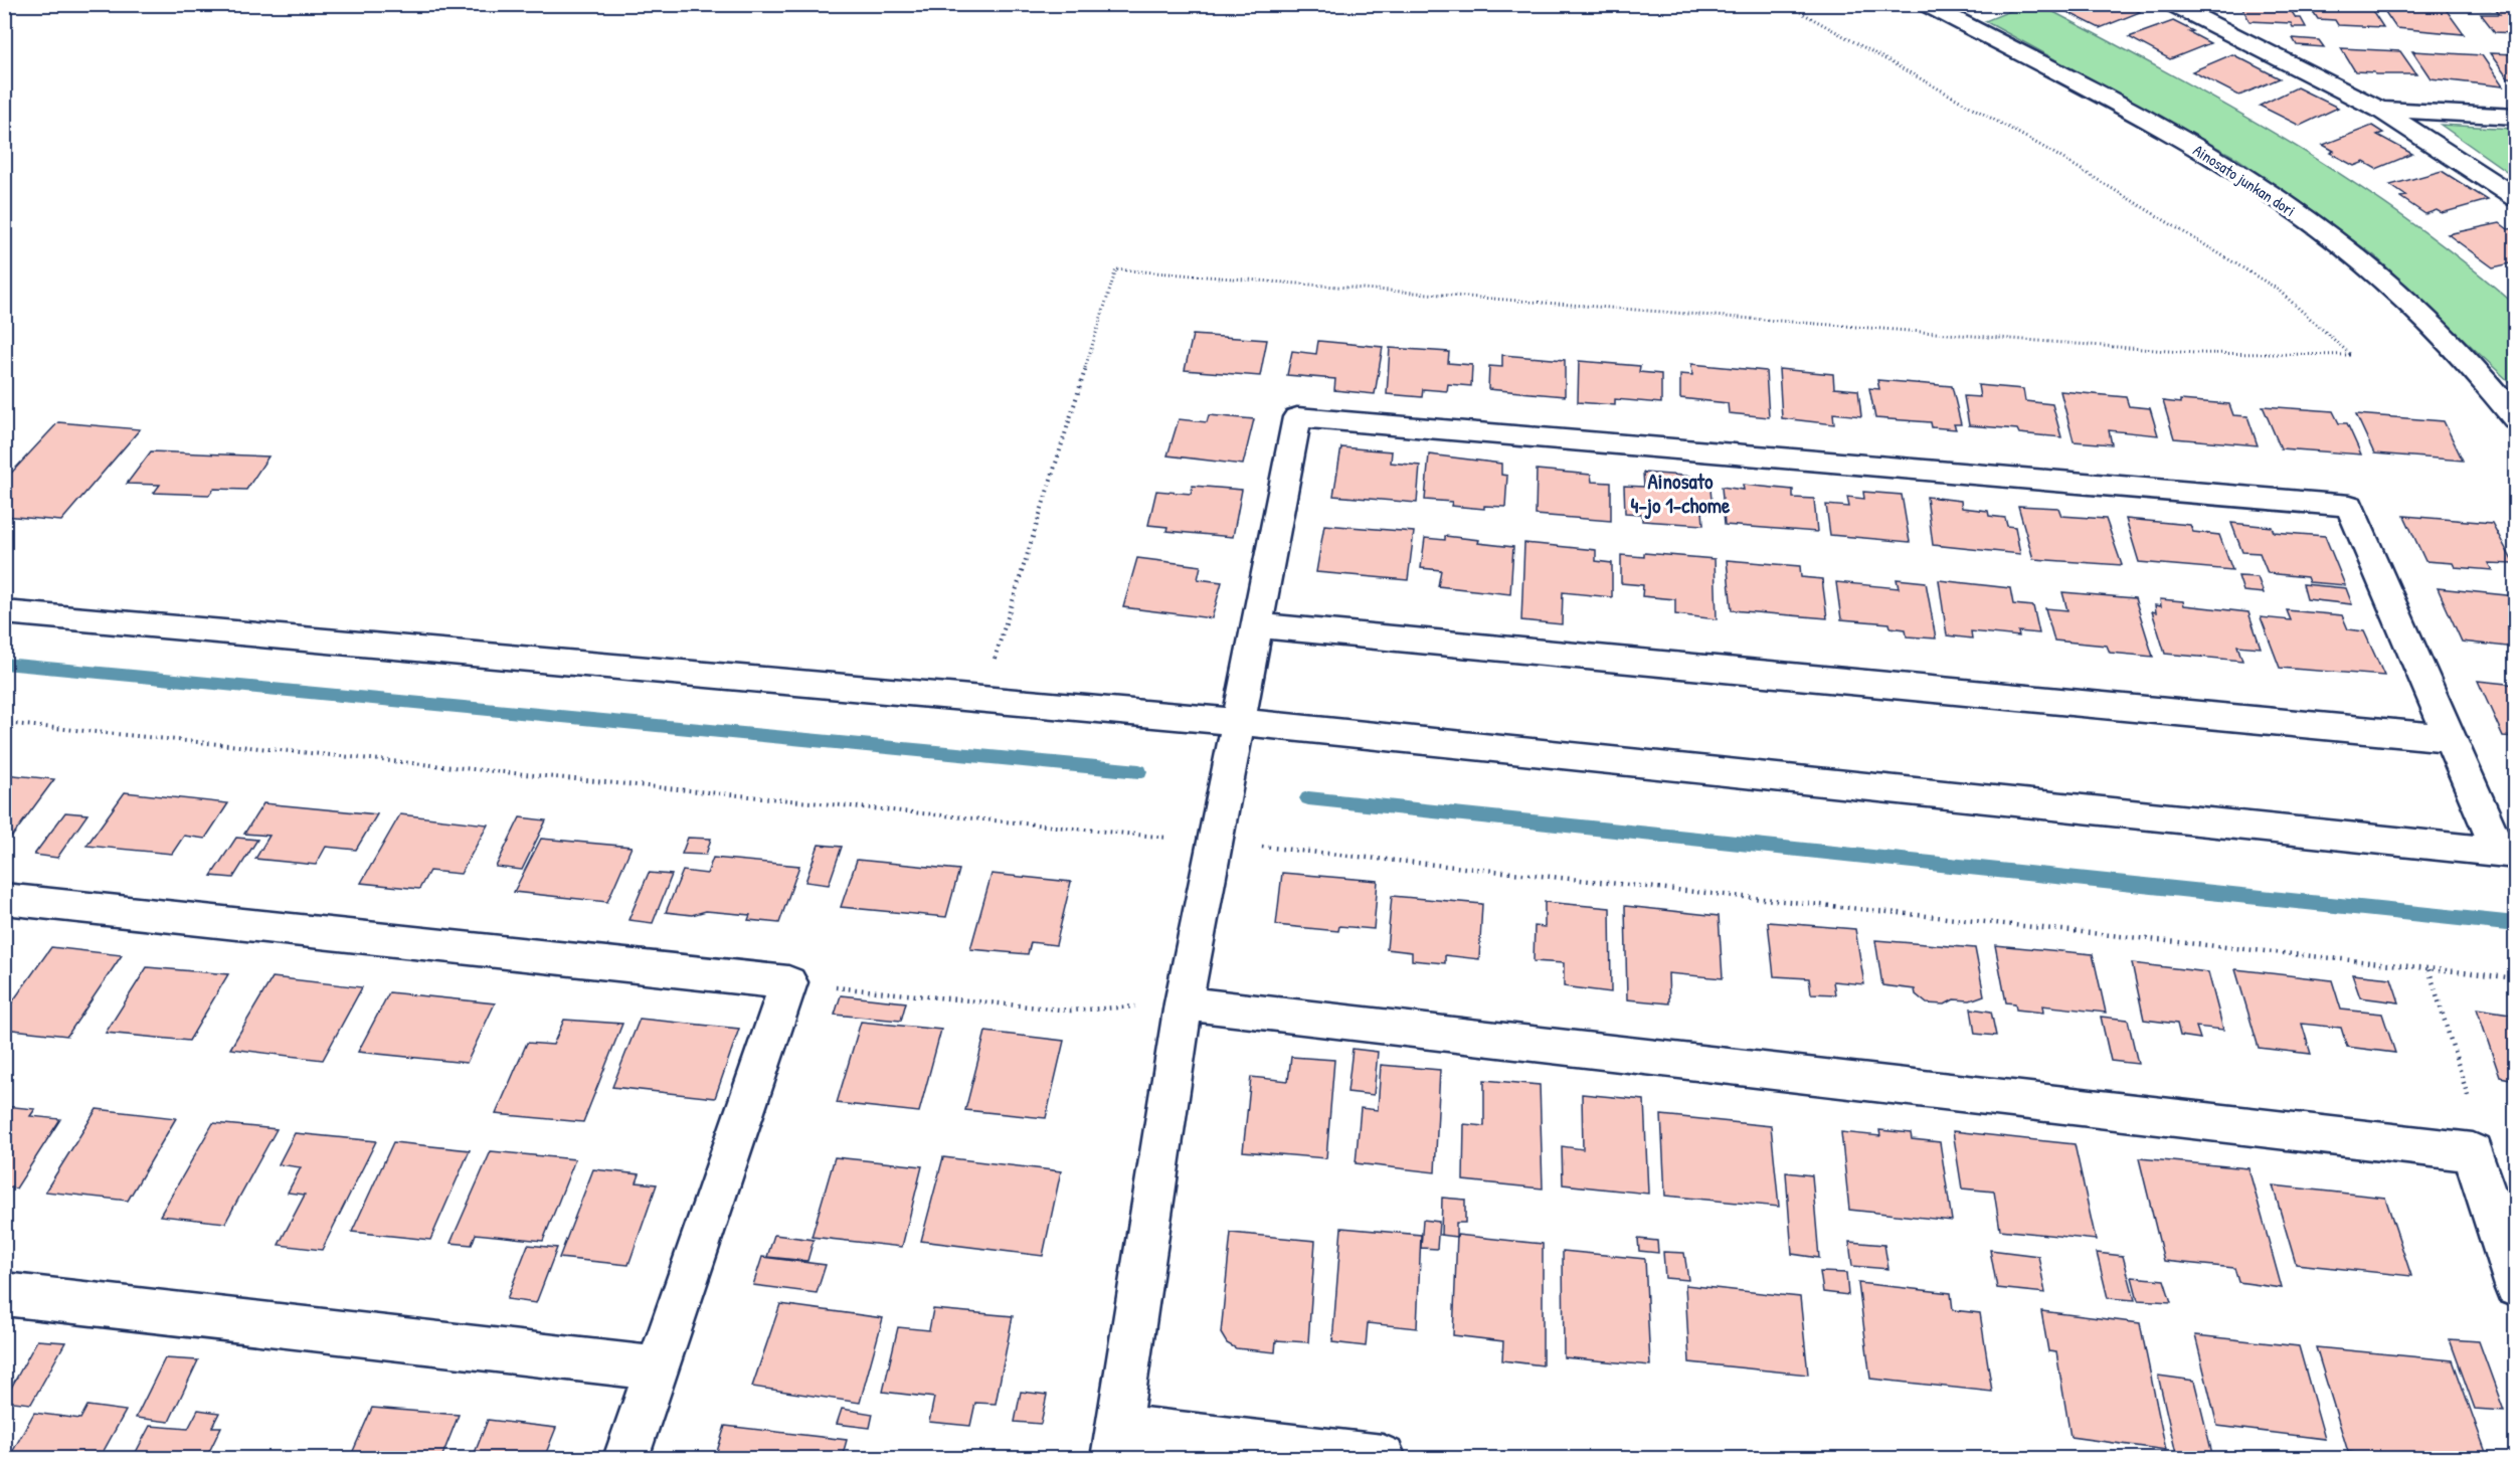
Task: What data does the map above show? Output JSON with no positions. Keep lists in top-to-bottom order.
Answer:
{
  "streets": {
    "street": ["Ainosato junkan dori"]
  },
  "districts": ["Ainosato 4-jo 1-chome"]
}
